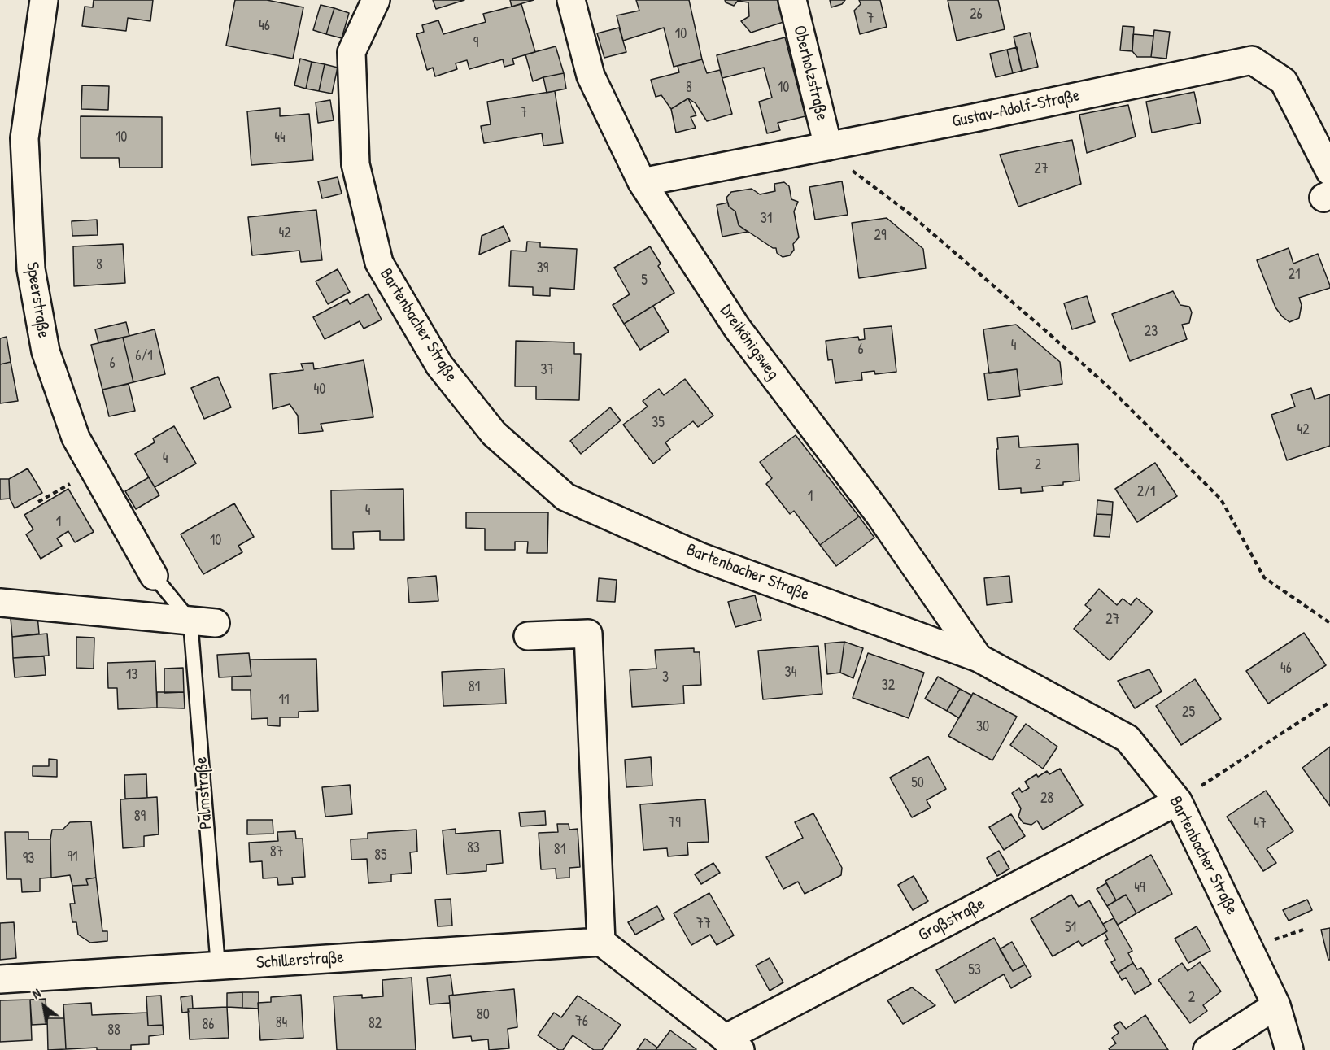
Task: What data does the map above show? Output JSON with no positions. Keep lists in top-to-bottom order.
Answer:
{
  "streets": {
    "street": [
      "Oberholzstraße",
      "Gustav-Adolf-Straße",
      "Speerstraße",
      "Bartenbacher Straße",
      "Dreikönigsweg",
      "Großstraße",
      "Schillerstraße"
    ],
    "lane": ["Palmstraße"]
  },
  "crossings": [
    ["Oberholzstraße", "Gustav-Adolf-Straße"],
    ["Gustav-Adolf-Straße", "Dreikönigsweg"],
    ["Bartenbacher Straße", "Dreikönigsweg"],
    ["Bartenbacher Straße", "Großstraße"],
    ["Palmstraße", "Schillerstraße"]
  ],
  "house_numbers": [
    "26",
    "7",
    "46",
    "10",
    "9",
    "8",
    "10",
    "7",
    "10",
    "44",
    "27",
    "31",
    "42",
    "29",
    "8",
    "39",
    "21",
    "5",
    "23",
    "4",
    "6",
    "6/1",
    "6",
    "37",
    "40",
    "35",
    "42",
    "4",
    "2",
    "2/1",
    "1",
    "4",
    "1",
    "10",
    "27",
    "46",
    "34",
    "13",
    "3",
    "32",
    "81",
    "11",
    "25",
    "30",
    "50",
    "28",
    "89",
    "79",
    "47",
    "83",
    "81",
    "87",
    "85",
    "91",
    "93",
    "49",
    "77",
    "51",
    "53",
    "2",
    "80",
    "76",
    "84",
    "82",
    "86",
    "88"
  ],
  "north": "top left"
}
